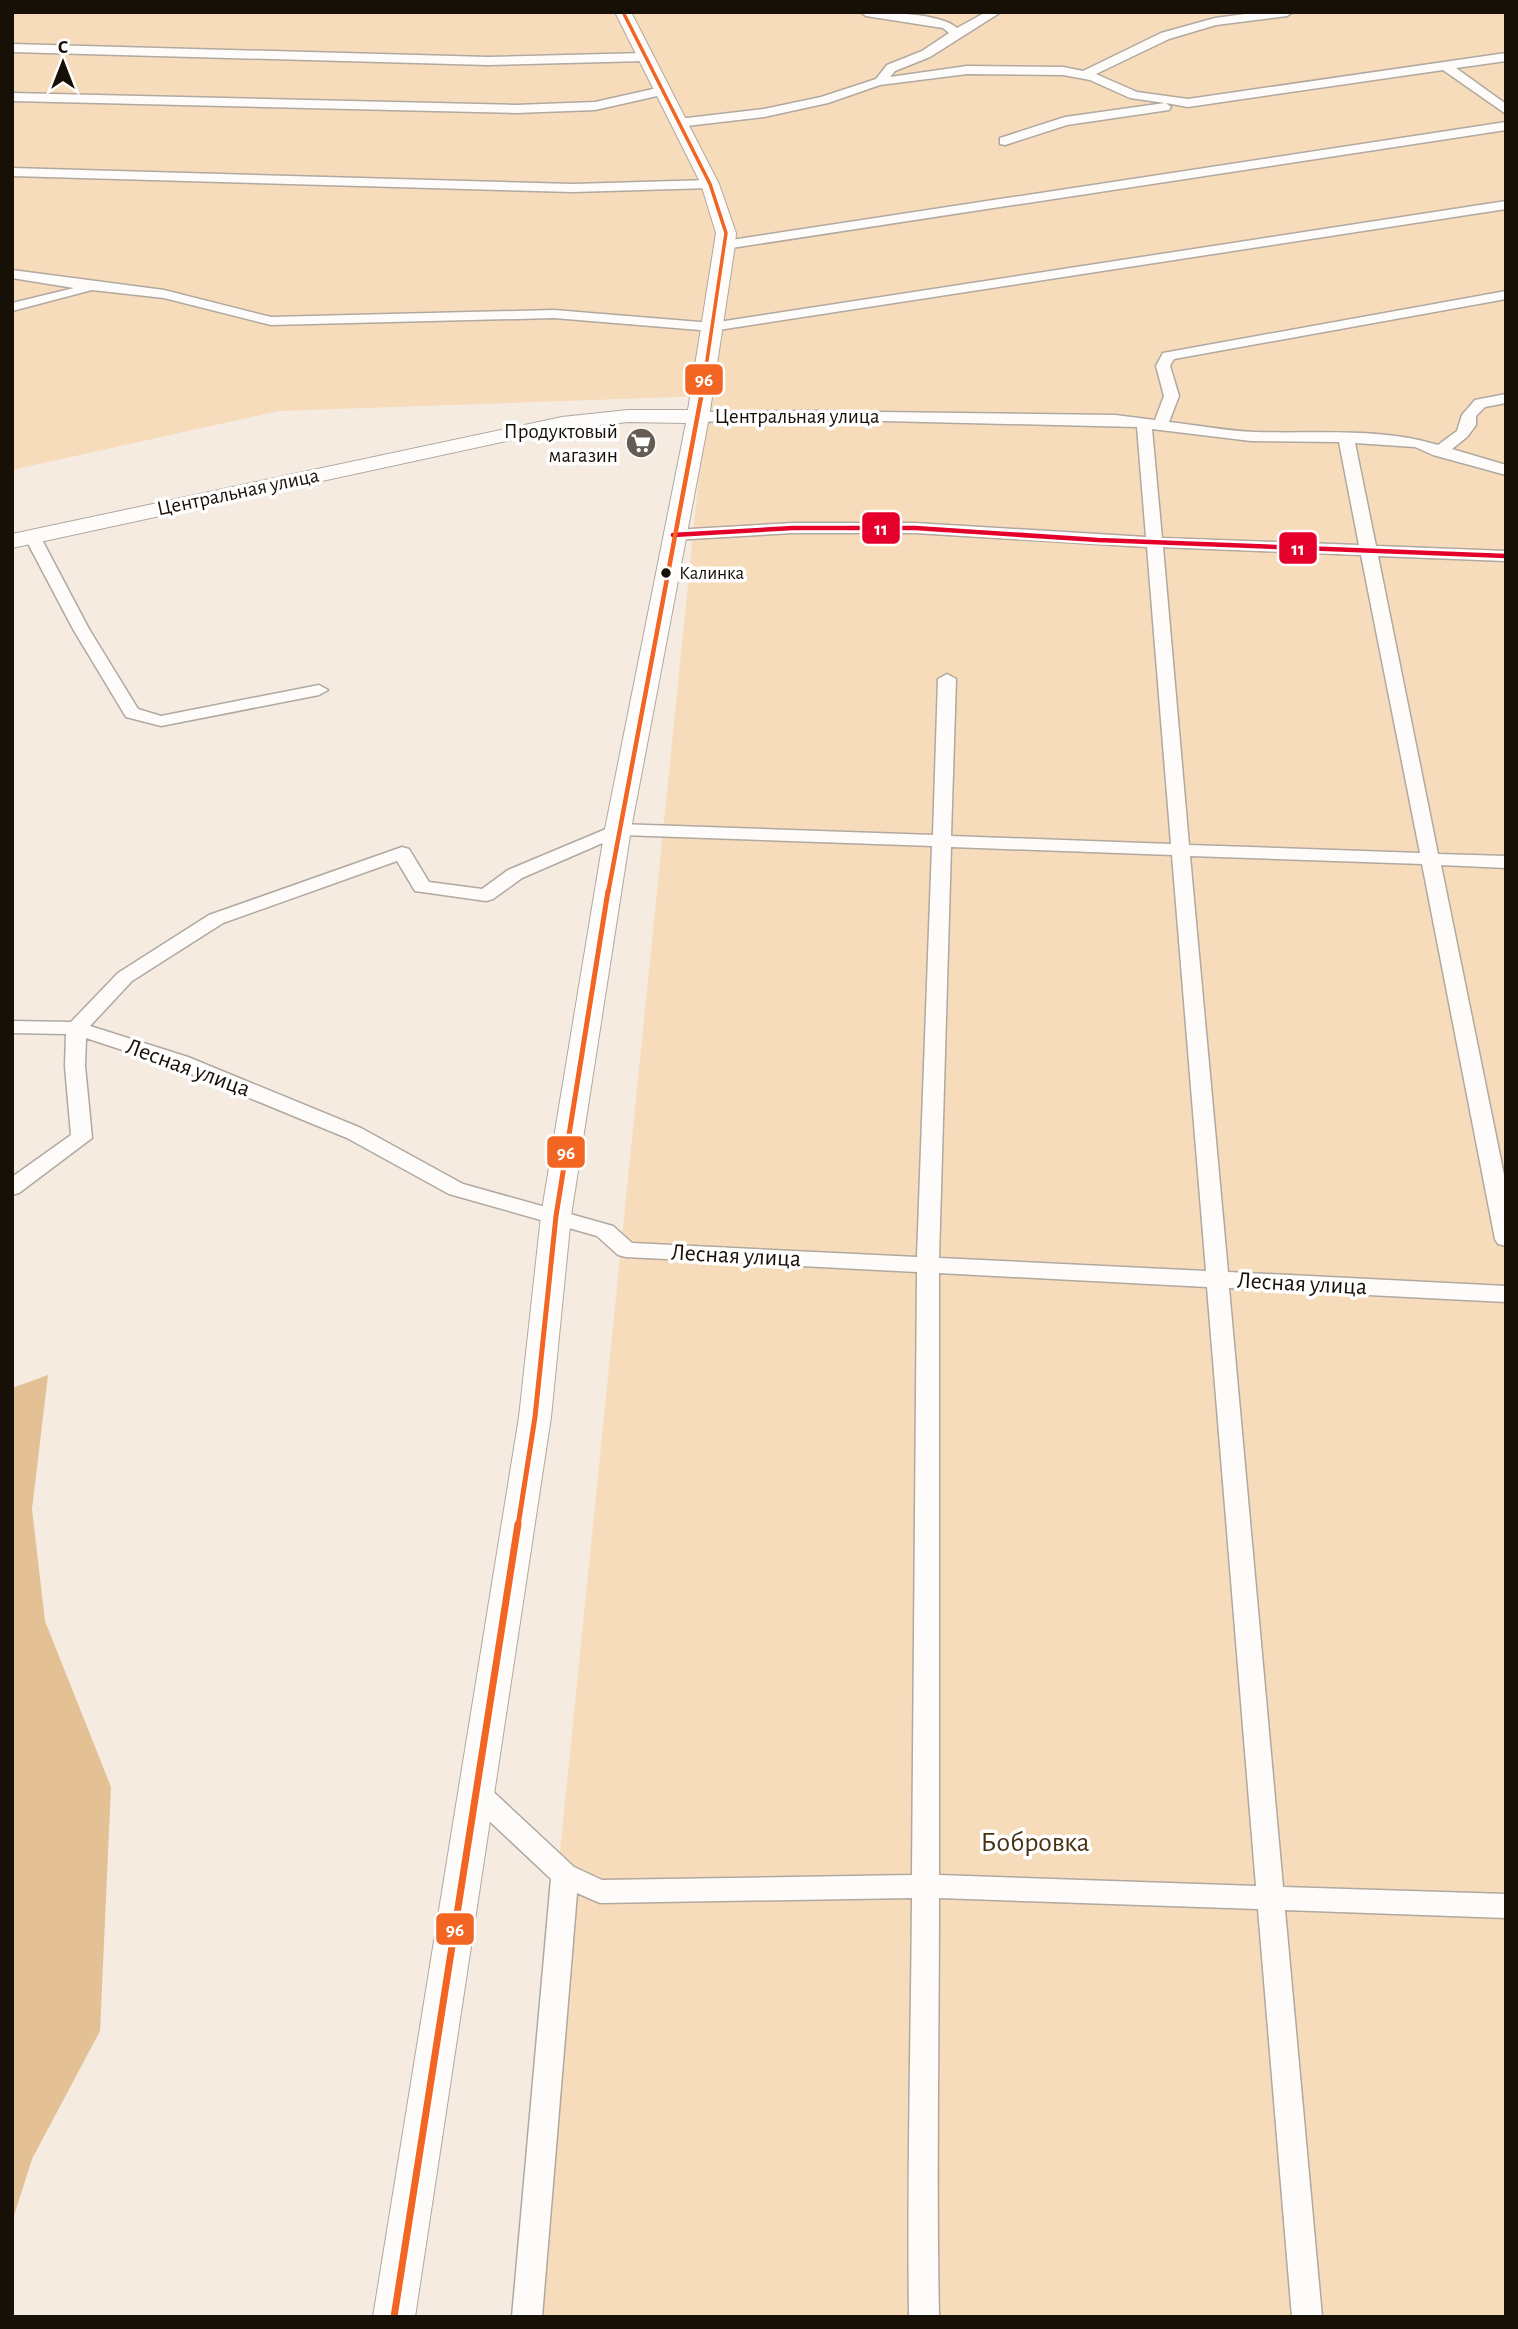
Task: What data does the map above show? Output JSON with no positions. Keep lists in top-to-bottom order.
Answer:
{
  "streets": {
    "street": ["Центральная улица", "Лесная улица"]
  },
  "parks": ["Бобровка"],
  "places": {
    "supermarket": ["Продуктовый магазин"],
    "other": ["Калинка"]
  },
  "lines": ["transit line 96", "transit line 11"],
  "north": "top"
}
